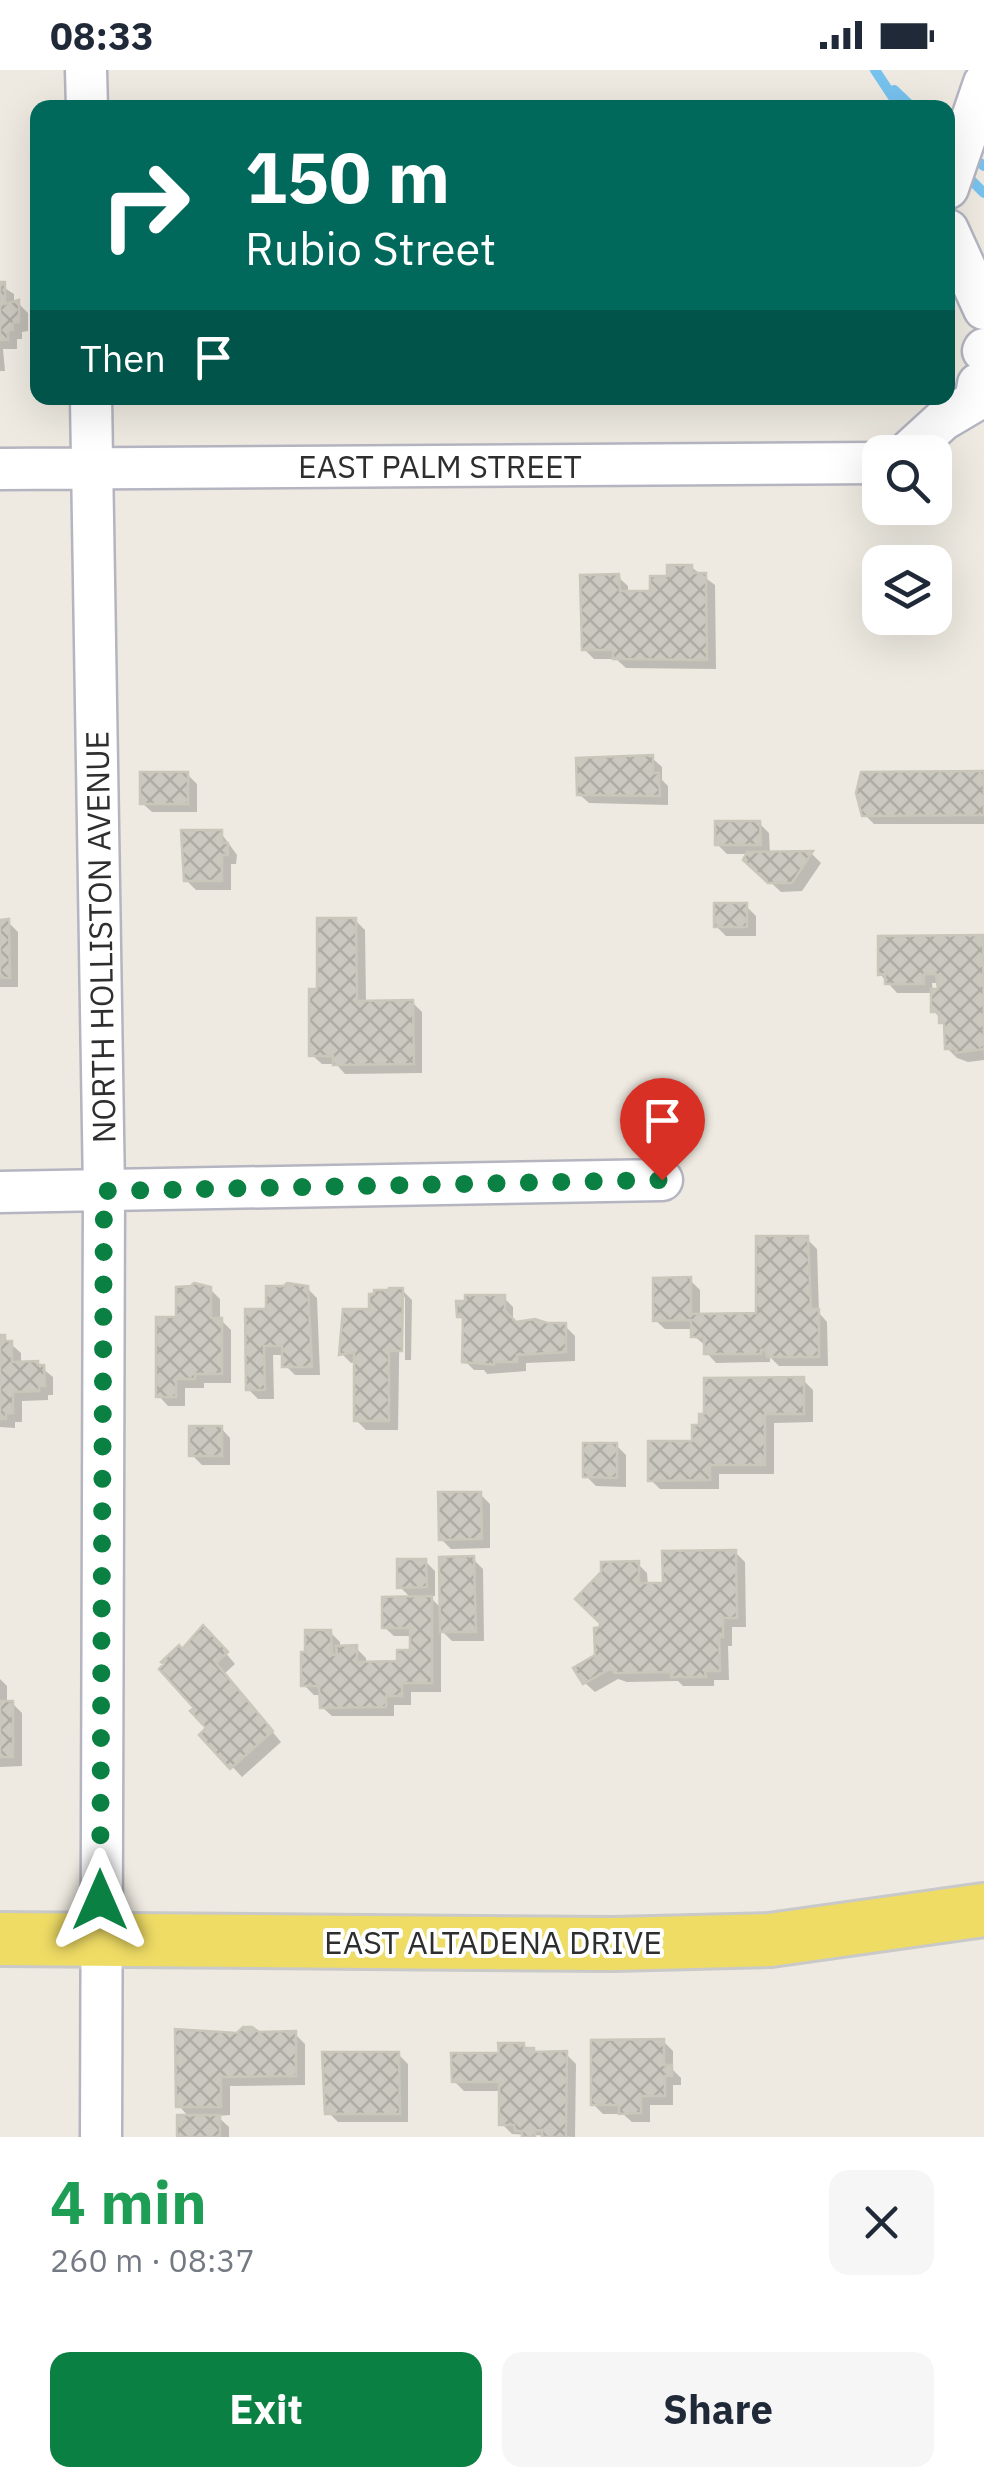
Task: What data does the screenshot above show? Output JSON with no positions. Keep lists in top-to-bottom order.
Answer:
{
  "streets": {
    "main road": ["EAST ALTADENA DRIVE"],
    "street": ["EAST PALM STREET", "NORTH HOLLISTON AVENUE"]
  },
  "crossings": [
    ["EAST PALM STREET", "NORTH HOLLISTON AVENUE"],
    ["NORTH HOLLISTON AVENUE", "EAST ALTADENA DRIVE"]
  ],
  "page": {
    "status": "08:33",
    "turn": ["150 m", "Rubio Street"],
    "then": "Then",
    "heading": ["4 min", "260 m · 08:37"],
    "buttons": ["Exit", "Share"]
  }
}
